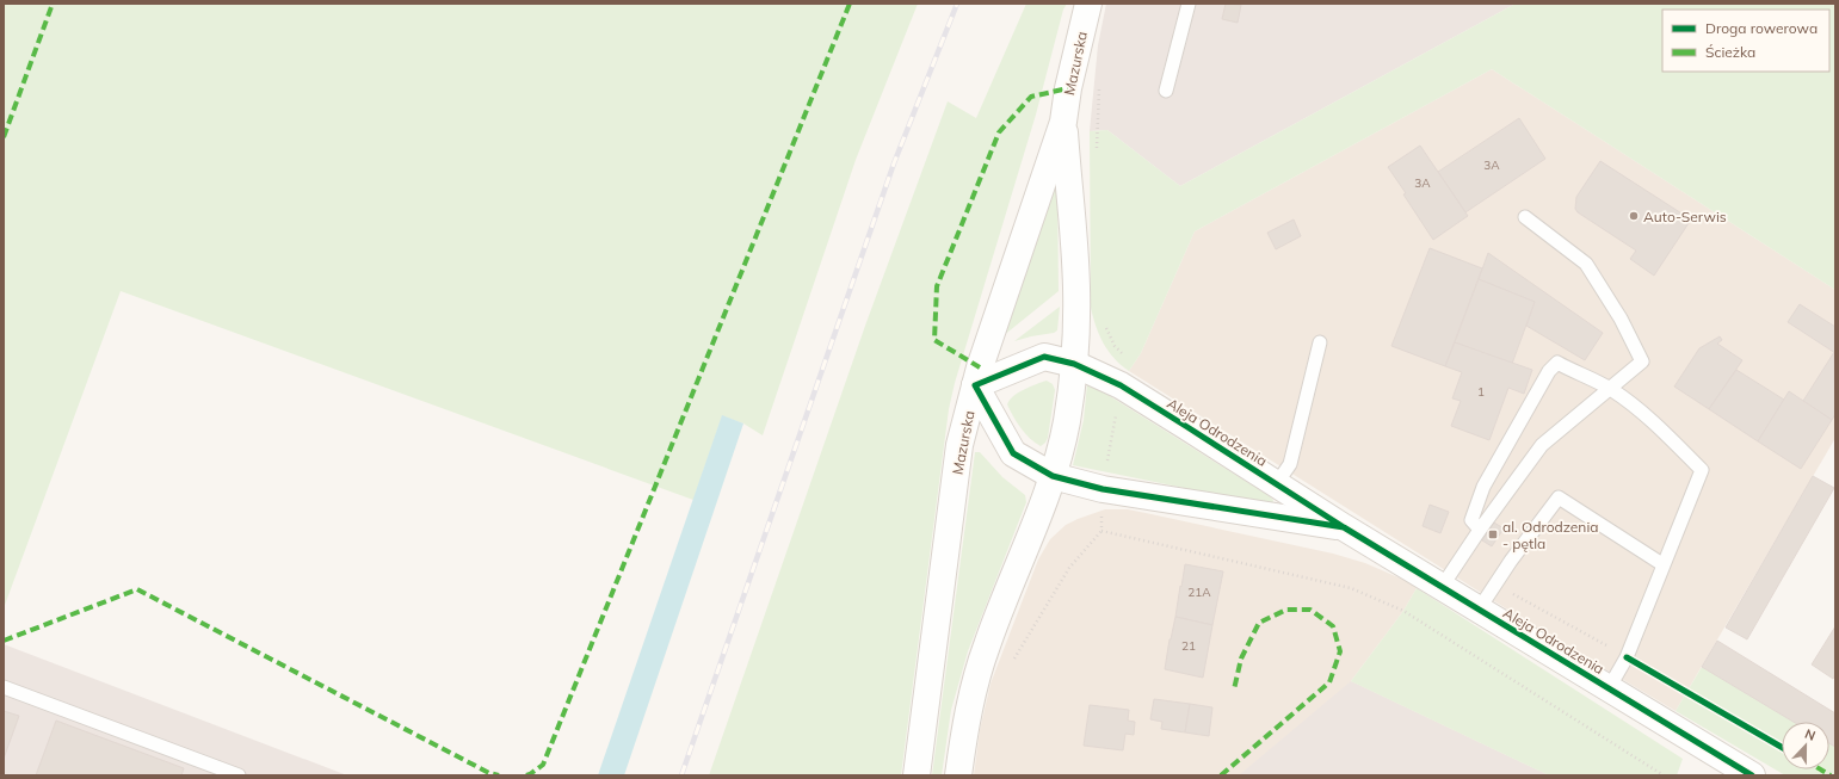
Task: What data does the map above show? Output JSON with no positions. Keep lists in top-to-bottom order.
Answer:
{
  "streets": {
    "main road": ["Mazurska", "Aleja Odrodzenia"]
  },
  "crossings": [
    ["Mazurska", "Aleja Odrodzenia"]
  ],
  "places": {
    "other": ["Auto-Serwis"],
    "transit": ["al. Odrodzenia - pętla"]
  },
  "house_numbers": [
    "3A",
    "3A",
    "1",
    "21A",
    "21"
  ],
  "legend": ["Droga rowerowa", "Ścieżka"],
  "north": "top"
}
